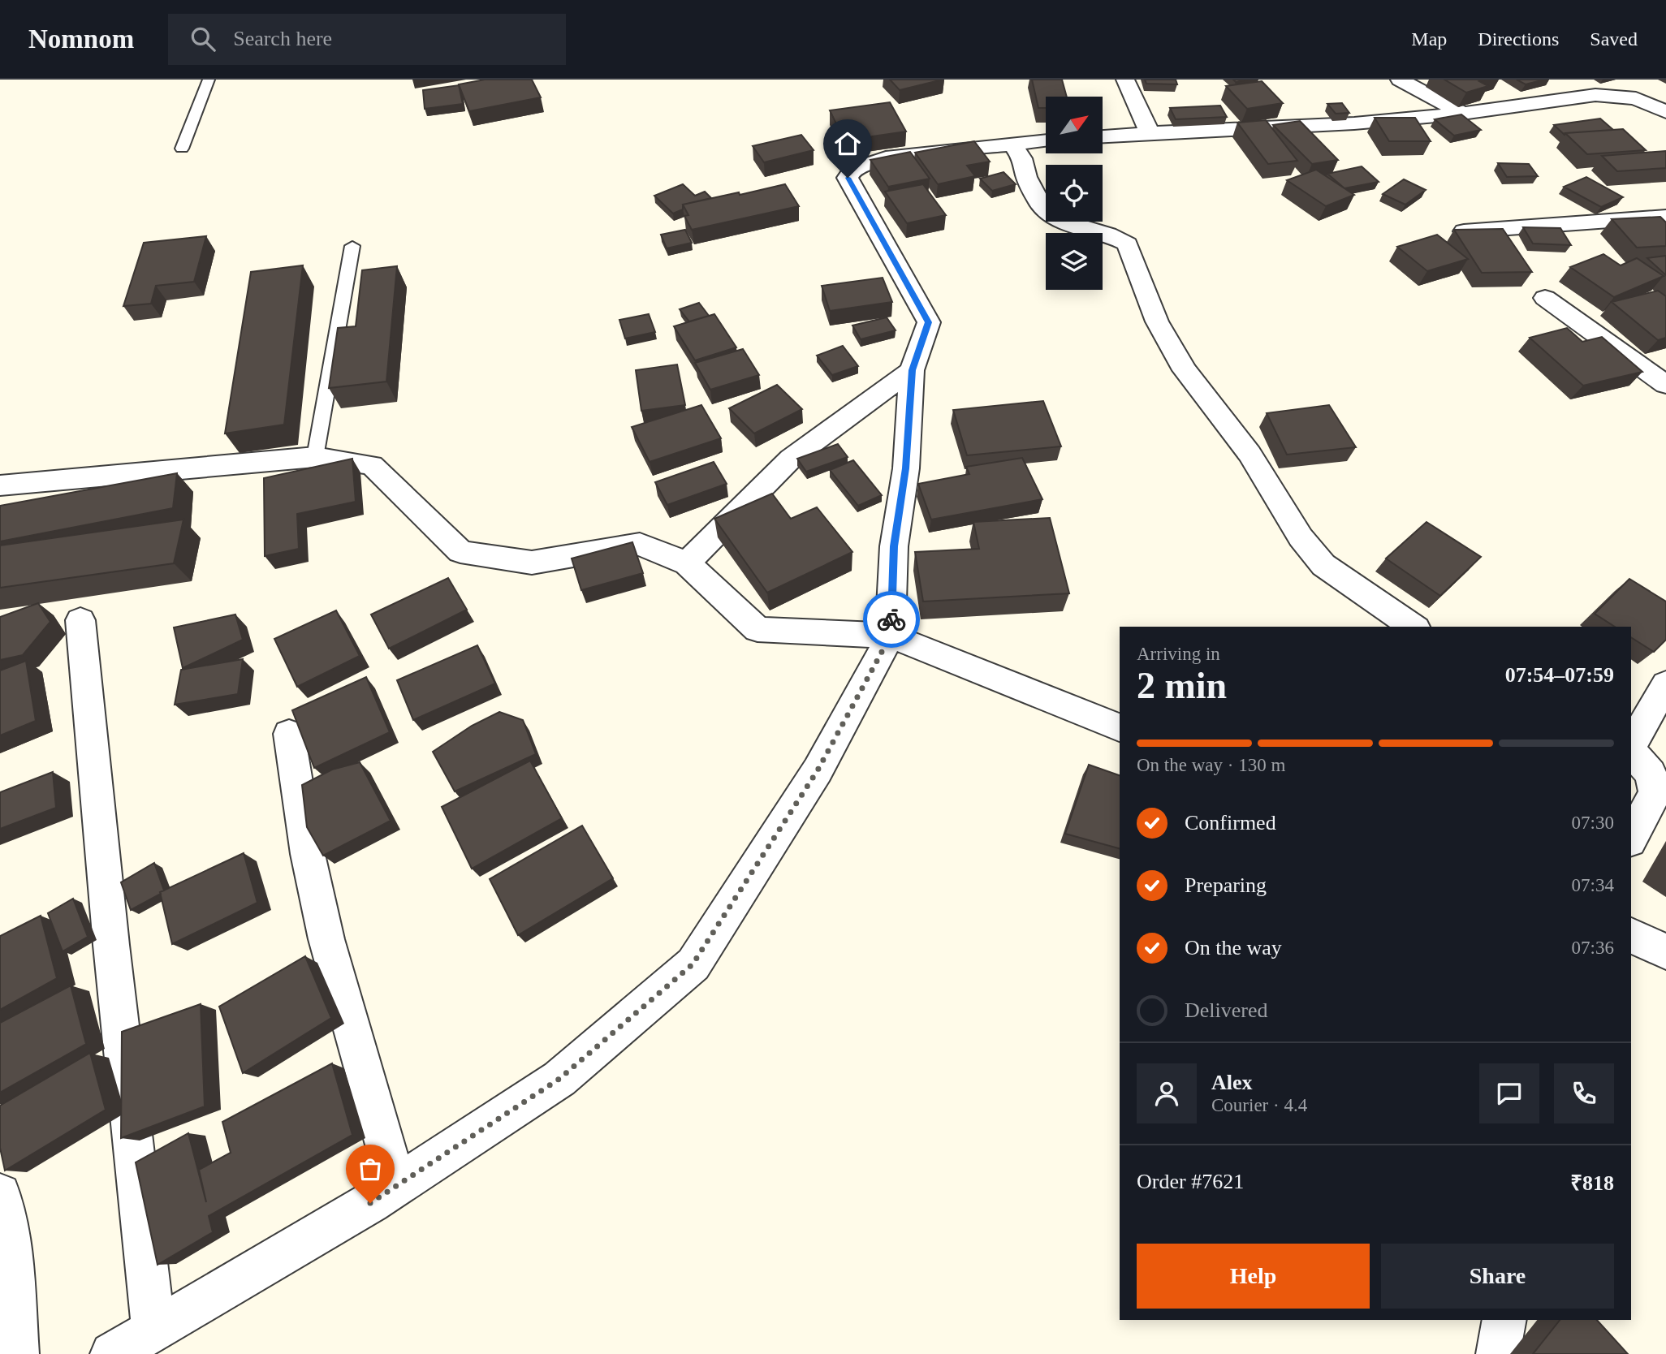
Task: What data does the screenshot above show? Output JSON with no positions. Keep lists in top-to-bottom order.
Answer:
{
  "north": "top right",
  "page": {
    "header": "Nomnom",
    "search": "Search here",
    "nav": ["Map", "Directions", "Saved"],
    "heading": ["2 min", "Arriving in", "07:54–07:59"],
    "panel": [
      "Alex",
      "Courier · 4.4",
      "Order #7621",
      "₹818"
    ],
    "bar": "On the way · 130 m",
    "list": [
      ["Confirmed", "07:30"],
      ["Preparing", "07:34"],
      ["On the way", "07:36"],
      "Delivered"
    ],
    "buttons": ["Help", "Share"]
  }
}
